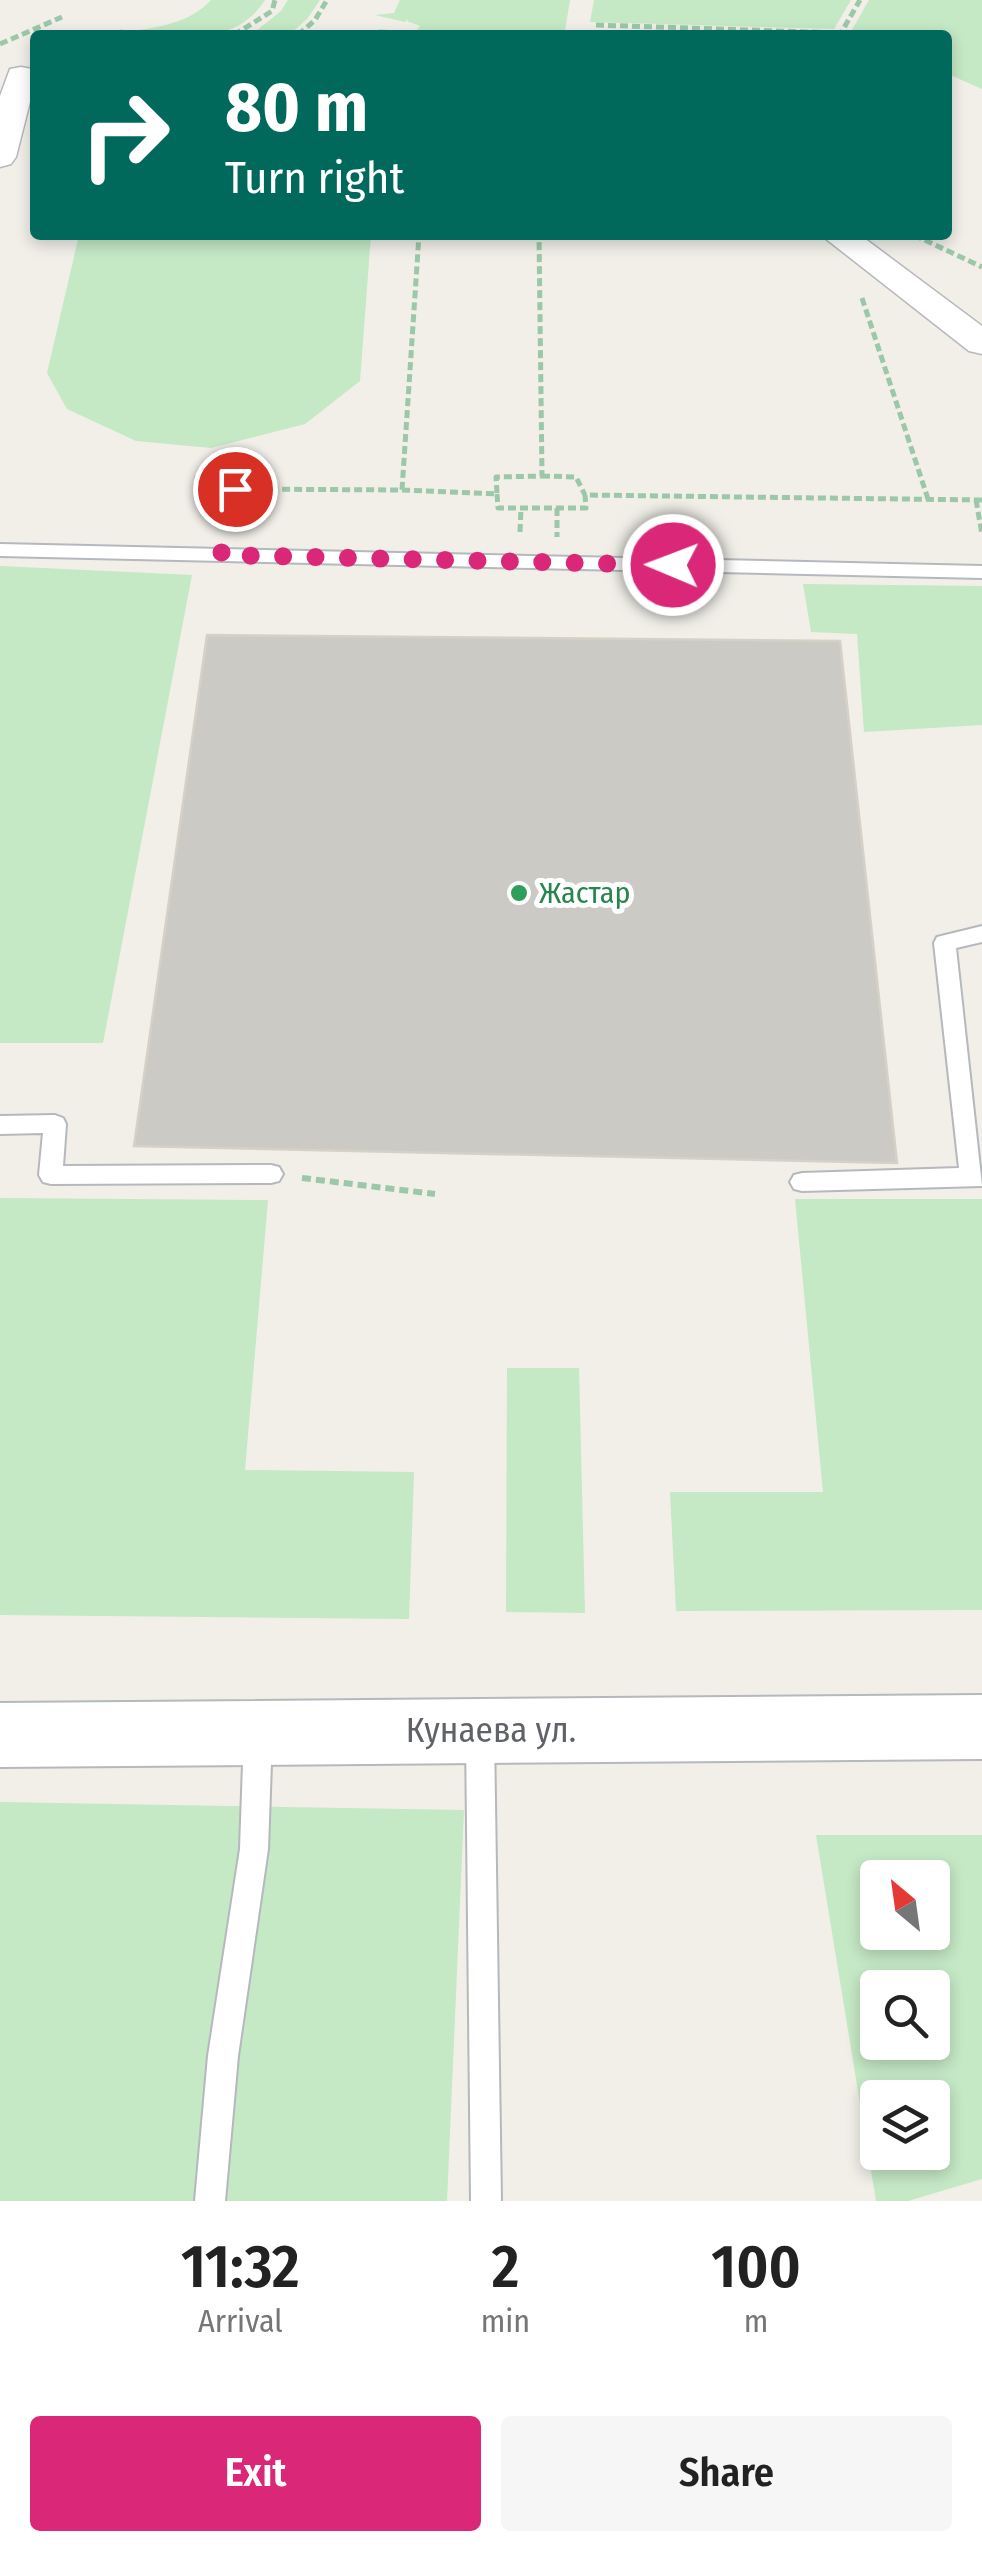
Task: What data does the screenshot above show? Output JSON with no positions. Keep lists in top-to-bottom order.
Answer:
{
  "streets": {
    "street": ["Кунаева ул."]
  },
  "places": ["Жастар"],
  "north": "top left",
  "page": {
    "turn": ["80 m", "Turn right"],
    "eta": [
      "11:32",
      "Arrival",
      "2",
      "min",
      "100",
      "m"
    ],
    "buttons": ["Exit", "Share"]
  }
}
